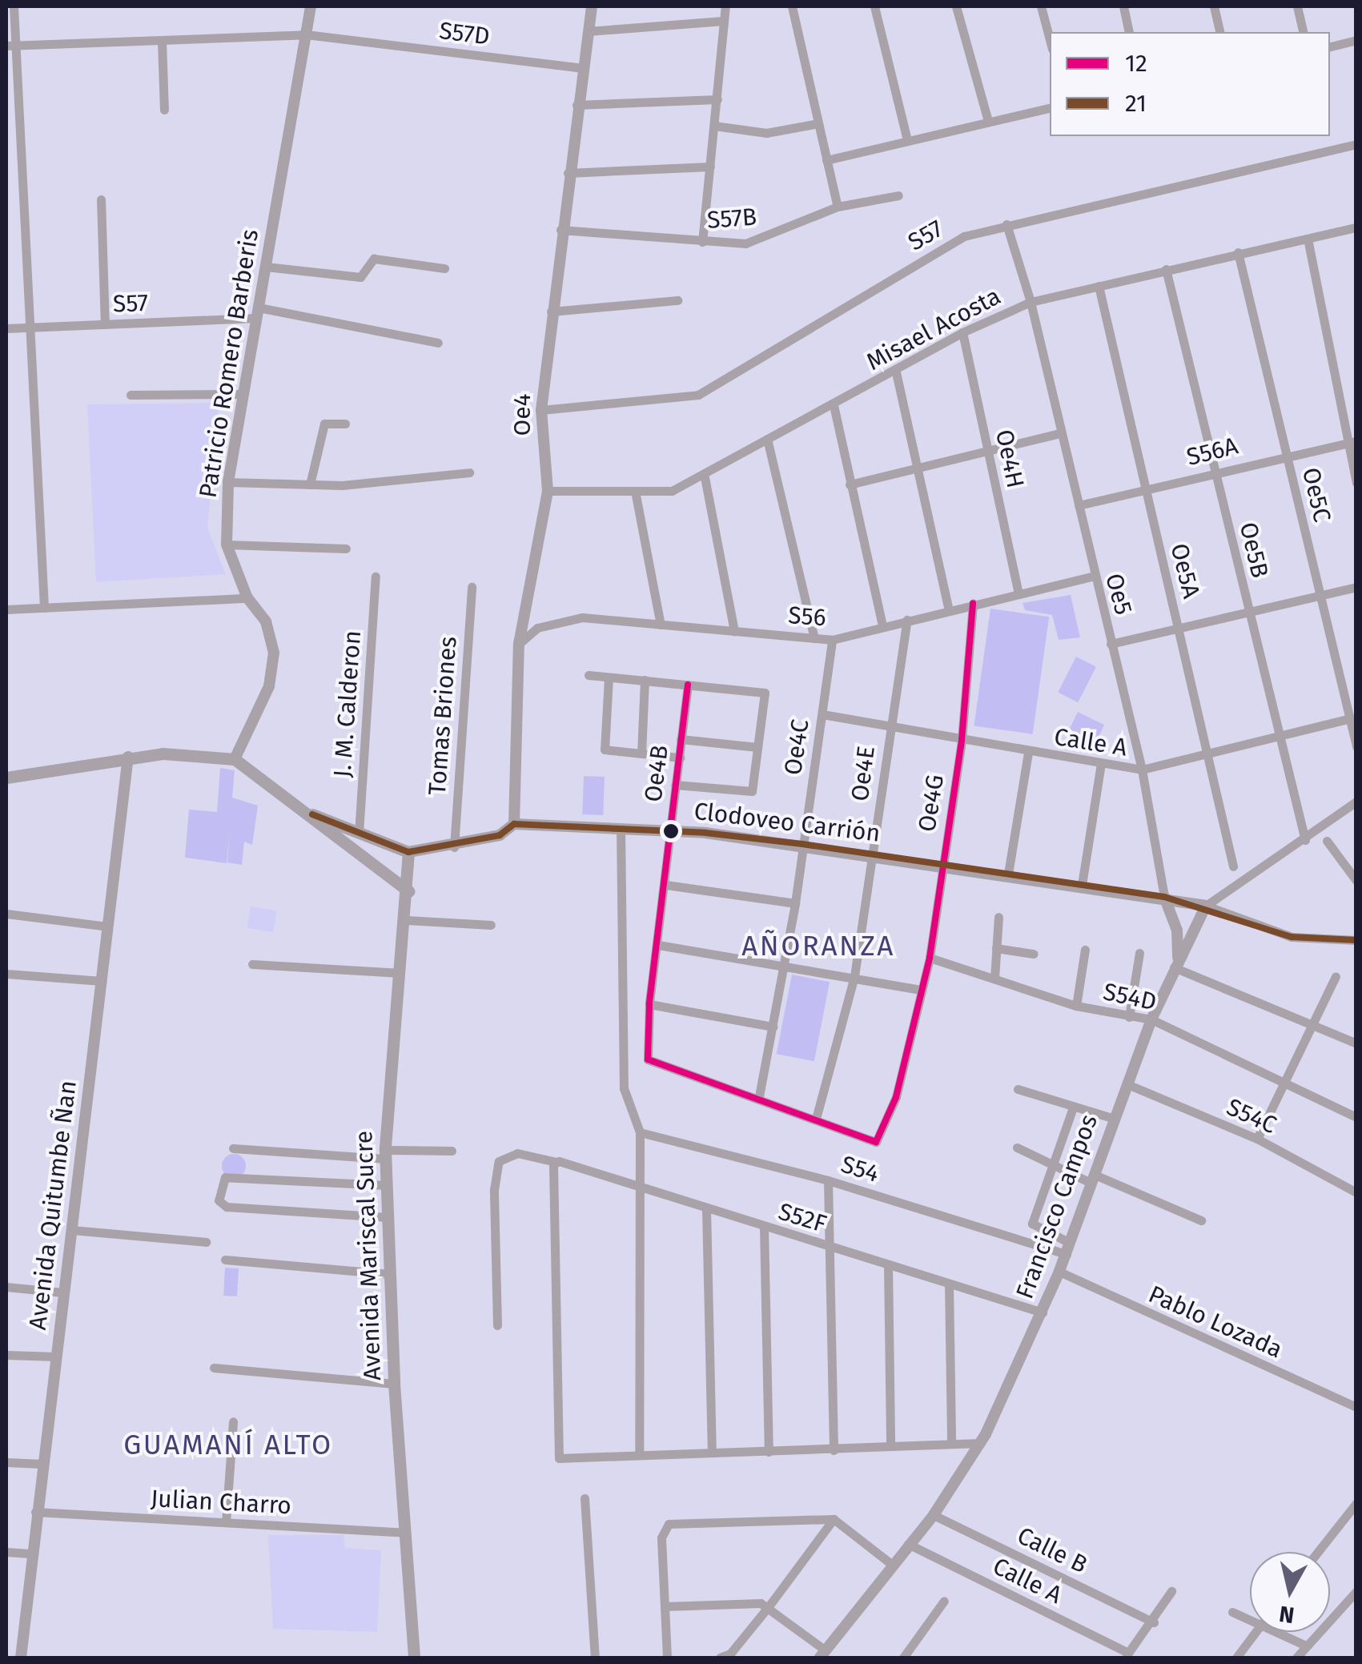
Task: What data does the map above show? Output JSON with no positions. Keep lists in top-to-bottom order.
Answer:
{
  "streets": {
    "main road": ["Avenida Mariscal Sucre"],
    "street": [
      "S57D",
      "S57B",
      "S57",
      "Misael Acosta",
      "Patricio Romero Barberis",
      "Oe4",
      "S56A",
      "Oe4H",
      "Oe5C",
      "Oe5B",
      "Oe5A",
      "Oe5",
      "S56",
      "J. M. Calderon",
      "Tomas Briones",
      "Calle A",
      "Oe4C",
      "Oe4B",
      "Oe4E",
      "Oe4G",
      "Clodoveo Carrión",
      "S54D",
      "S54C",
      "S54",
      "Avenida Quitumbe Ñan",
      "Francisco Campos",
      "S52F",
      "Pablo Lozada",
      "Julian Charro",
      "Calle B"
    ]
  },
  "crossings": [
    ["S57D", "Patricio Romero Barberis"],
    ["S57D", "Oe4"],
    ["S57B", "Oe4"],
    ["S57", "Patricio Romero Barberis"],
    ["S57", "Oe4"],
    ["S57", "Oe5"],
    ["Misael Acosta", "Oe4"],
    ["Misael Acosta", "Oe4H"],
    ["Misael Acosta", "Oe5C"],
    ["Misael Acosta", "Oe5B"],
    ["Misael Acosta", "Oe5A"],
    ["Misael Acosta", "Oe5"],
    ["Oe4", "S56"],
    ["Oe4", "Clodoveo Carrión"],
    ["S56A", "Oe5C"],
    ["S56A", "Oe5B"],
    ["S56A", "Oe5A"],
    ["S56A", "Oe5"],
    ["Oe4H", "S56"],
    ["Oe5C", "Calle A"],
    ["Oe5B", "Calle A"],
    ["Oe5B", "Francisco Campos"],
    ["Oe5A", "Calle A"],
    ["Oe5", "S56"],
    ["Oe5", "Calle A"],
    ["Oe5", "Clodoveo Carrión"],
    ["S56", "Oe4C"],
    ["S56", "Oe4E"],
    ["S56", "Oe4G"],
    ["Tomas Briones", "Clodoveo Carrión"],
    ["Calle A", "Oe4C"],
    ["Calle A", "Oe4E"],
    ["Calle A", "Oe4G"],
    ["Calle A", "Francisco Campos"],
    ["Oe4C", "Oe4B"],
    ["Oe4C", "Clodoveo Carrión"],
    ["Oe4B", "Clodoveo Carrión"],
    ["Oe4E", "Oe4G"],
    ["Oe4E", "Clodoveo Carrión"],
    ["Oe4G", "Clodoveo Carrión"],
    ["Oe4G", "S54D"],
    ["Clodoveo Carrión", "Francisco Campos"],
    ["Clodoveo Carrión", "Avenida Mariscal Sucre"],
    ["S54D", "Francisco Campos"],
    ["S54C", "Francisco Campos"],
    ["S54", "Francisco Campos"],
    ["Avenida Quitumbe Ñan", "Julian Charro"],
    ["Francisco Campos", "S52F"],
    ["Francisco Campos", "Pablo Lozada"],
    ["Francisco Campos", "Calle B"],
    ["Avenida Mariscal Sucre", "Julian Charro"]
  ],
  "districts": ["AÑORANZA", "GUAMANÍ ALTO"],
  "lines": ["transit line 12", "transit line 21"],
  "legend": ["12", "21"],
  "north": "bottom"
}
